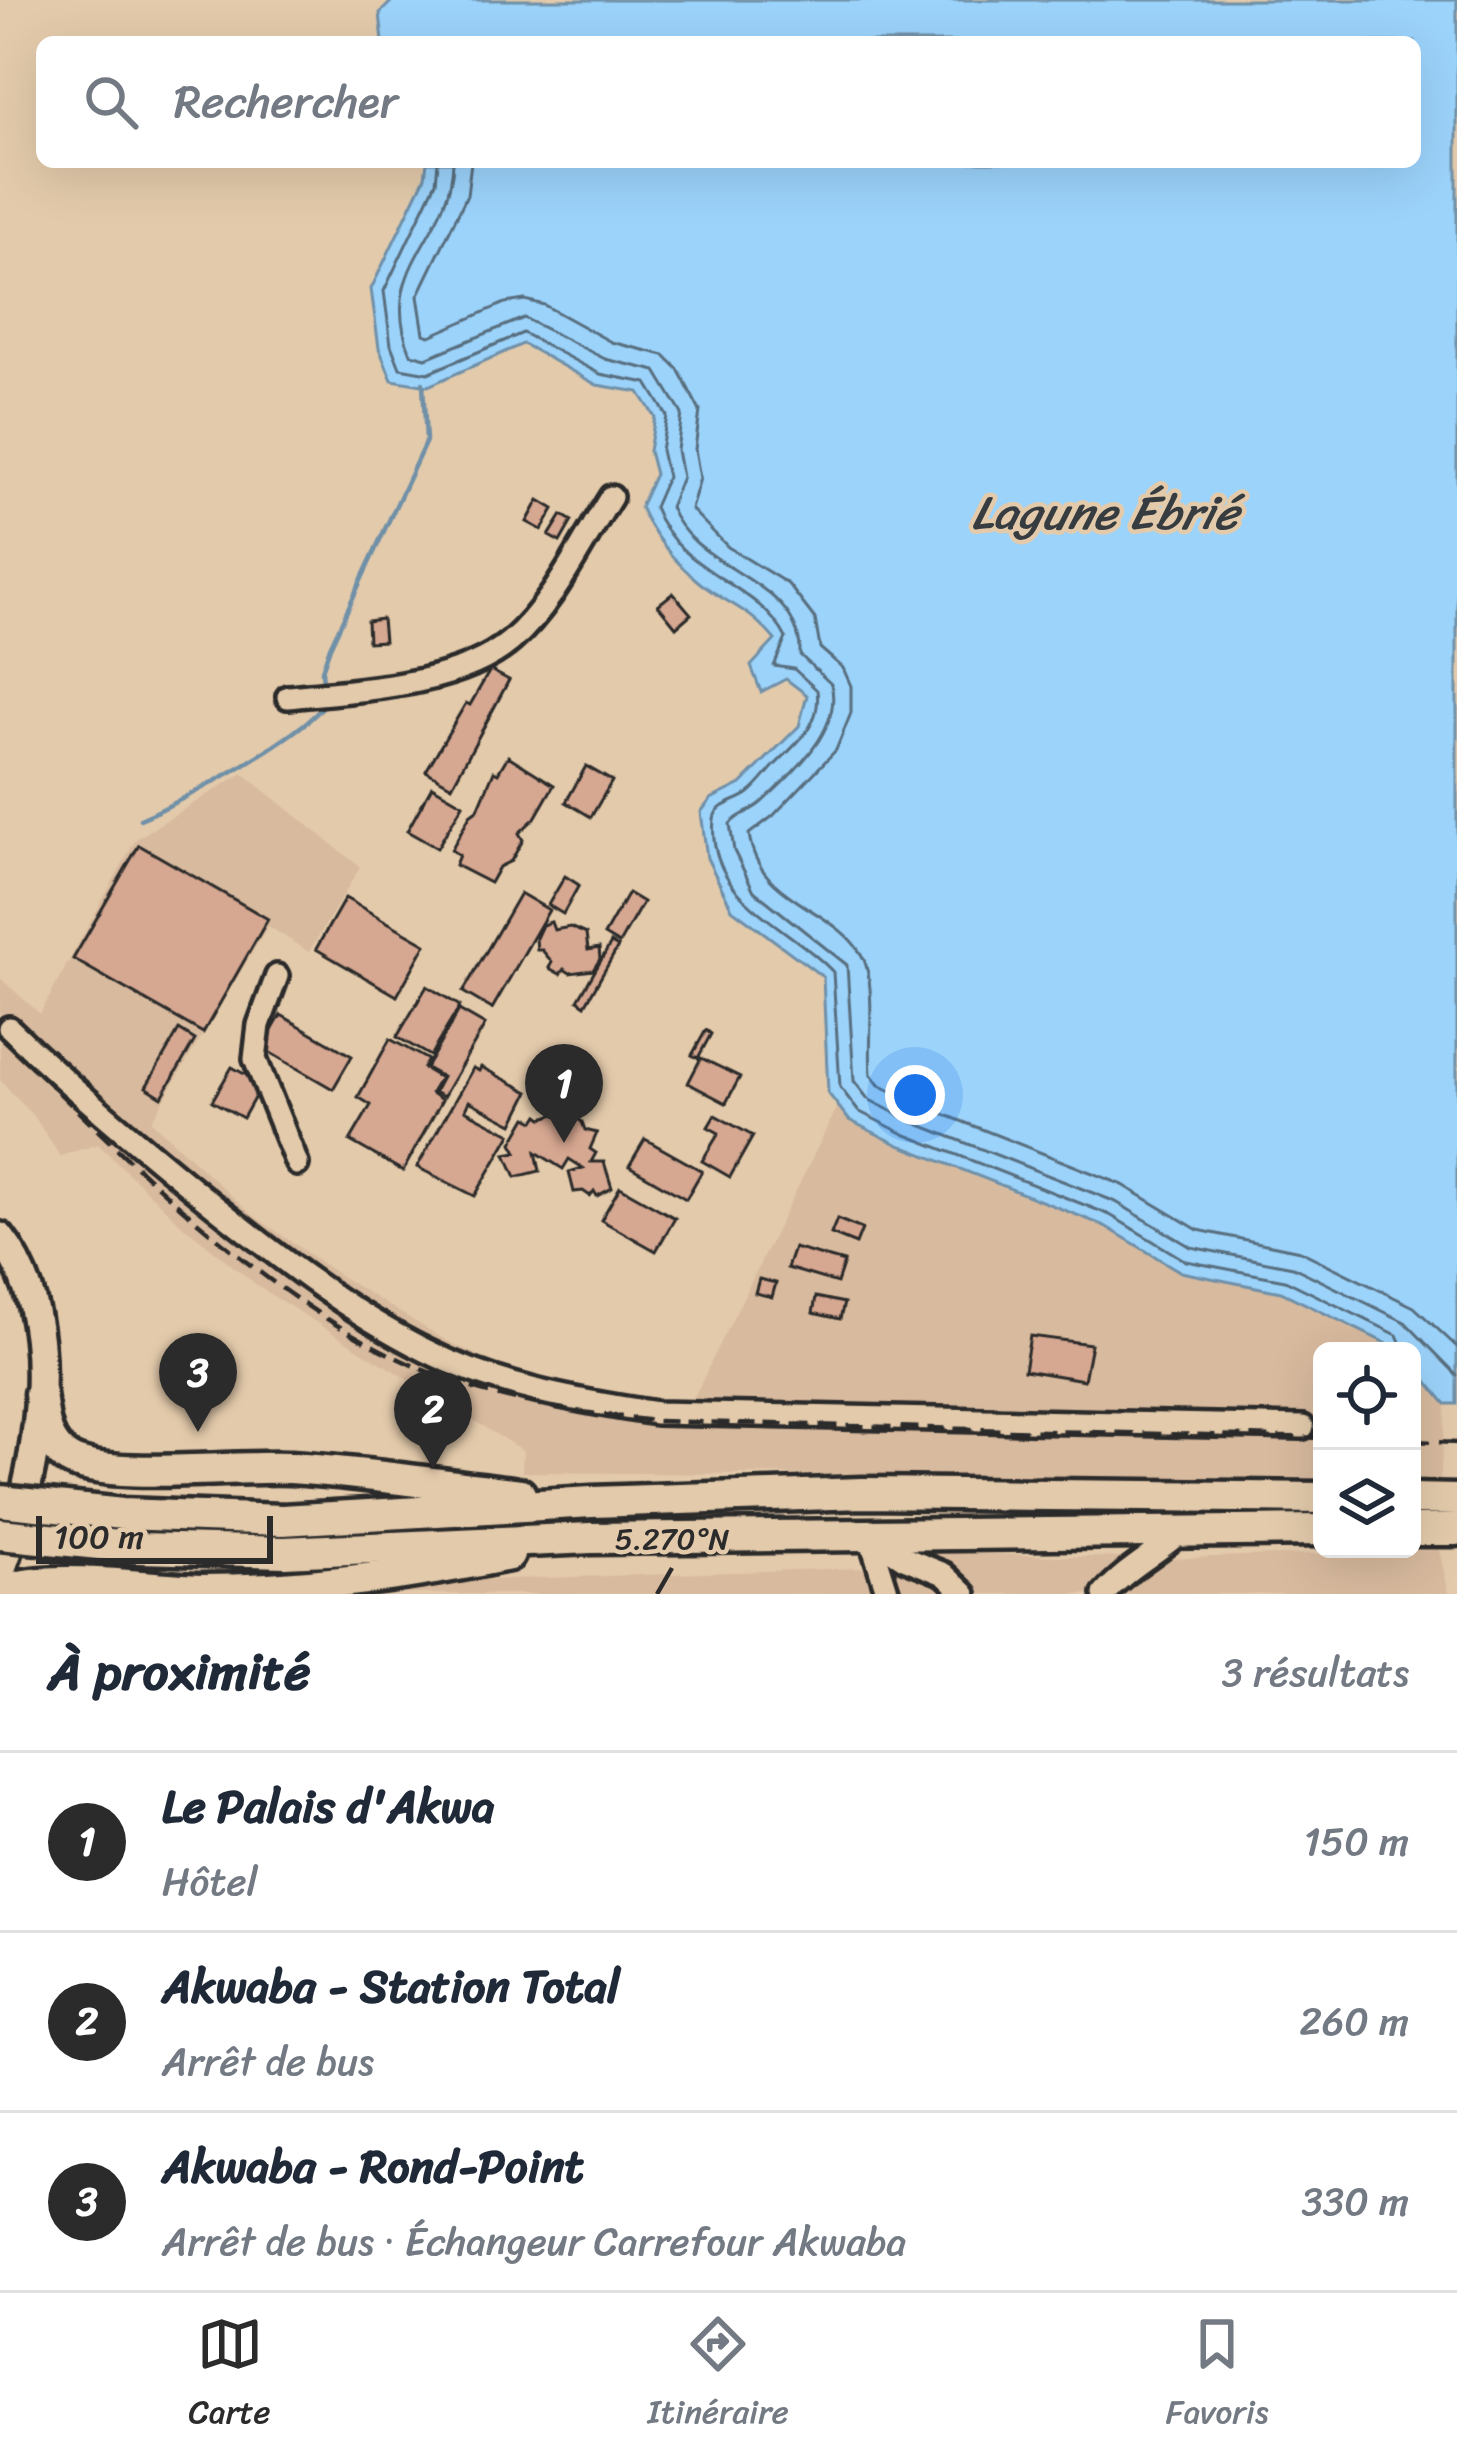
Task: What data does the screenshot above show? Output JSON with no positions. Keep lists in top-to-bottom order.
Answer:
{
  "water": ["Lagune Ébrié"],
  "scale_bar": "100 m",
  "page": {
    "search": "Rechercher",
    "pins": ["1", "3", "2"],
    "scale": "100 m",
    "heading": ["À proximité", "3 résultats"],
    "list": [
      {
        "mark": "1",
        "name": "Le Palais d'Akwa",
        "note": "Hôtel",
        "value": "150 m"
      },
      {
        "mark": "2",
        "name": "Akwaba - Station Total",
        "note": "Arrêt de bus",
        "value": "260 m"
      },
      {
        "mark": "3",
        "name": "Akwaba - Rond-Point",
        "note": "Arrêt de bus · Échangeur Carrefour Akwaba",
        "value": "330 m"
      }
    ],
    "nav": ["Carte", "Itinéraire", "Favoris"]
  },
  "coordinates": ["5.270°N"]
}
